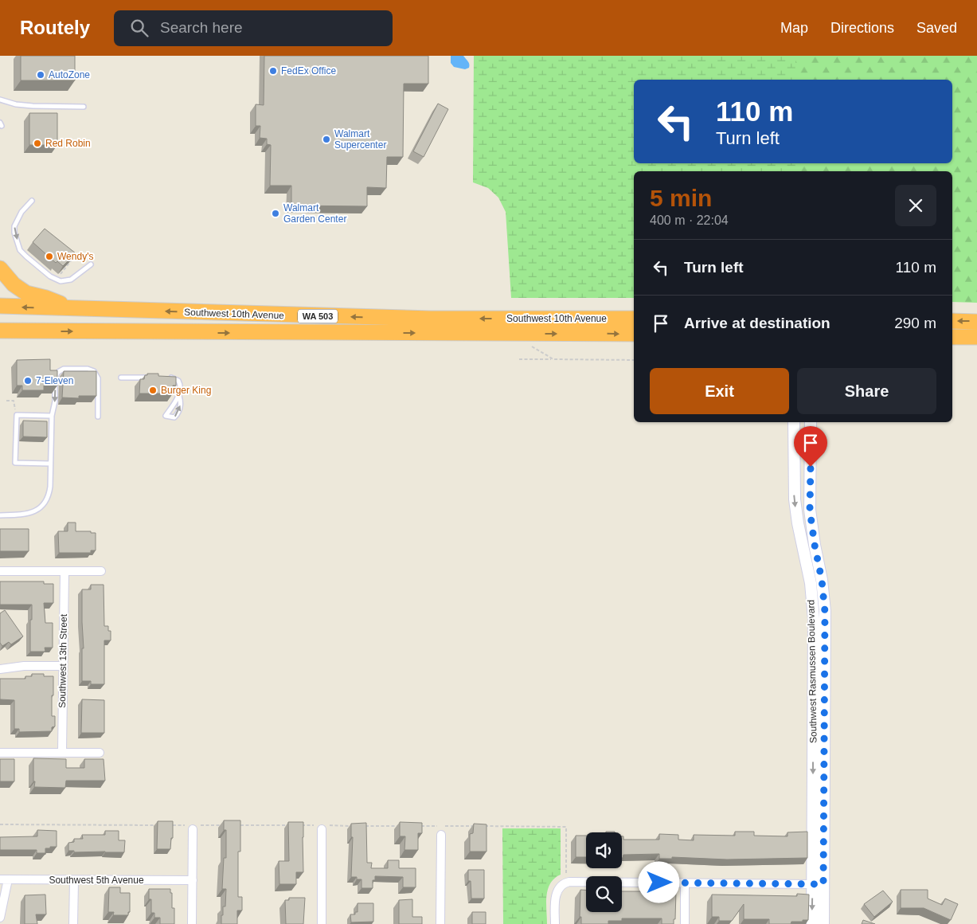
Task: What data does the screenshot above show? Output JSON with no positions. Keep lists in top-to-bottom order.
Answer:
{
  "streets": {
    "highway": ["Southwest 10th Avenue", "WA 503"],
    "street": ["Southwest 13th Street", "Southwest Rasmussen Boulevard", "Southwest 5th Avenue"]
  },
  "places": [
    "FedEx Office",
    "AutoZone",
    "Walmart Supercenter",
    "Red Robin",
    "Walmart Garden Center",
    "Wendy's",
    "7-Eleven",
    "Burger King"
  ],
  "page": {
    "header": "Routely",
    "search": "Search here",
    "nav": ["Map", "Directions", "Saved"],
    "turn": ["110 m", "Turn left"],
    "heading": ["5 min", "400 m · 22:04"],
    "list": [
      {
        "name": "Turn left",
        "value": "110 m"
      },
      {
        "name": "Arrive at destination",
        "value": "290 m"
      }
    ],
    "buttons": ["Exit", "Share"]
  }
}
